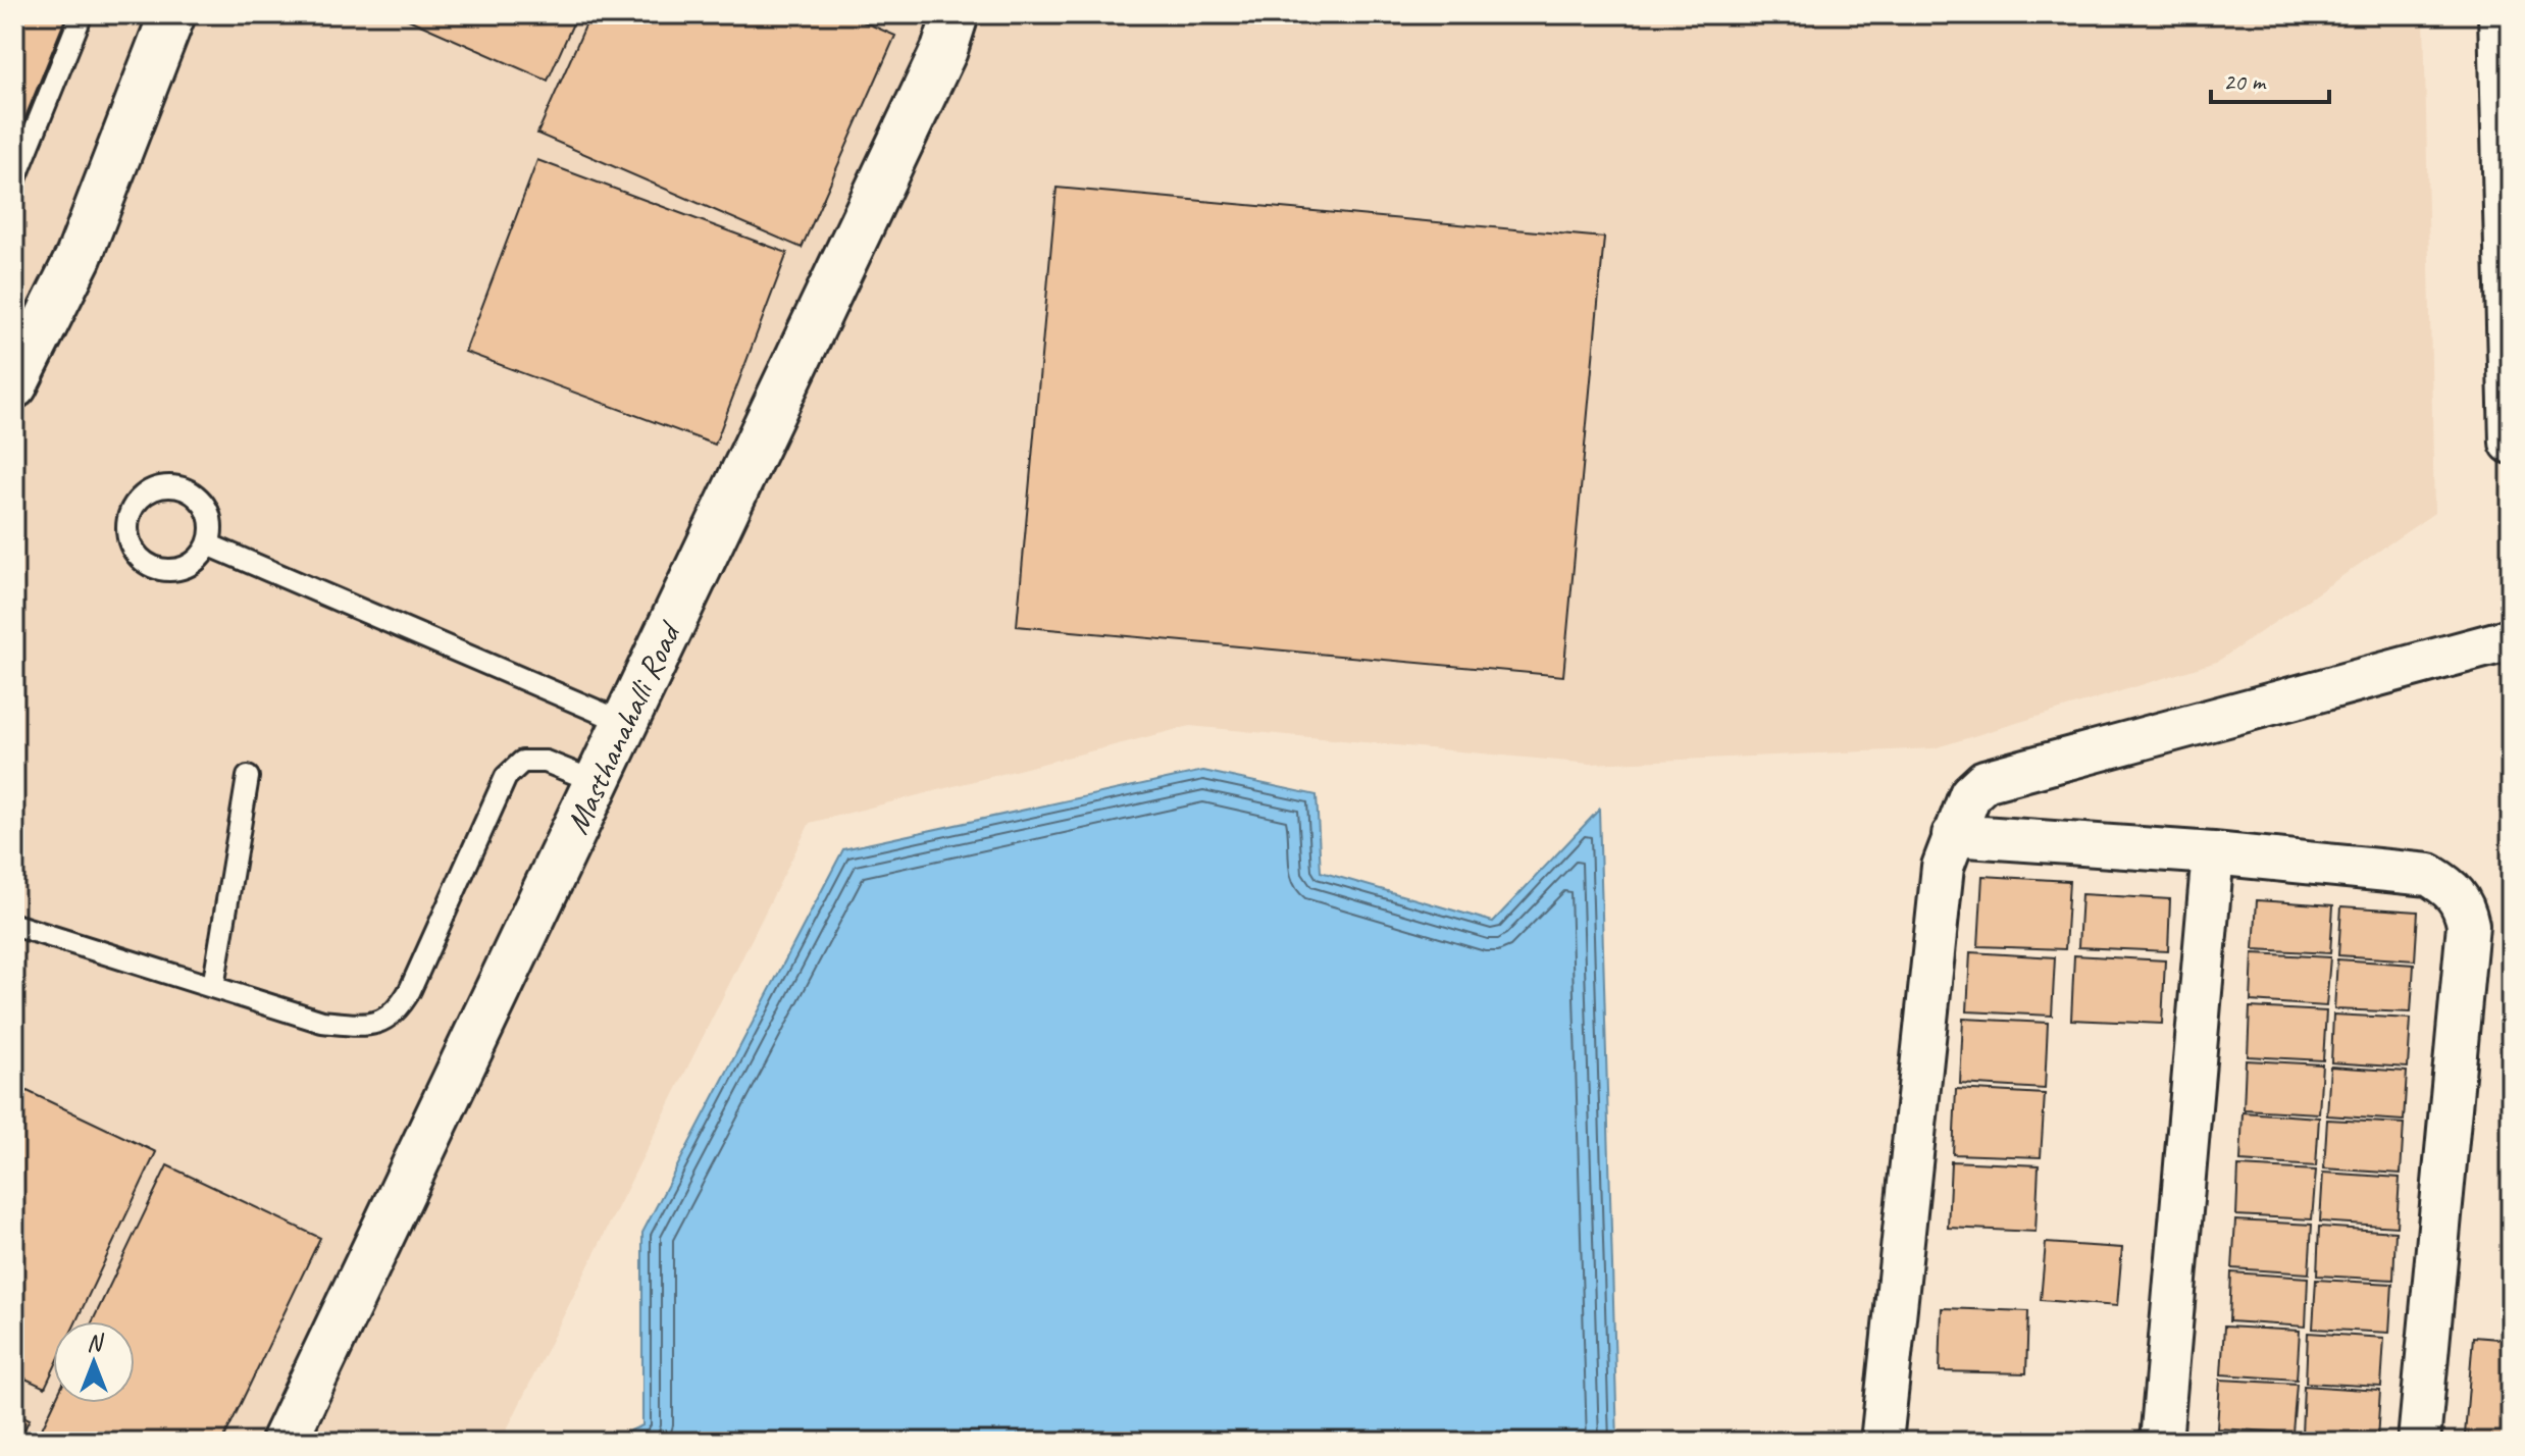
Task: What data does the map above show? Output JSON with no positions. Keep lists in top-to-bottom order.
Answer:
{
  "streets": {
    "street": ["Masthanahalli Road"]
  },
  "scale_bar": "20 m",
  "north": "top"
}
